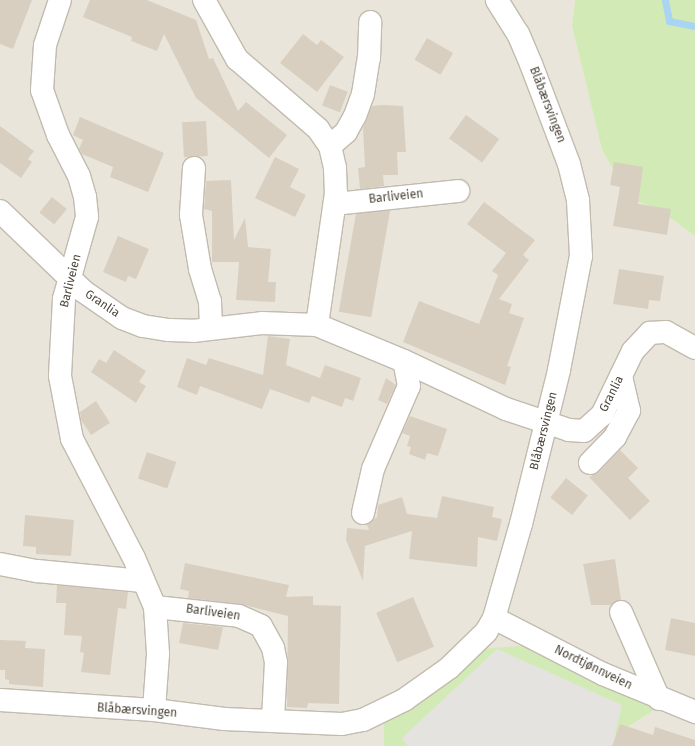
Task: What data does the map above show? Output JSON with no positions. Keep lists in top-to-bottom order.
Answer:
{
  "streets": {
    "street": [
      "Blåbærsvingen",
      "Barliveien",
      "Granlia",
      "Nordtjønnveien"
    ]
  },
  "crossings": [
    ["Blåbærsvingen", "Barliveien"],
    ["Blåbærsvingen", "Granlia"],
    ["Blåbærsvingen", "Nordtjønnveien"],
    ["Barliveien", "Granlia"]
  ]
}
